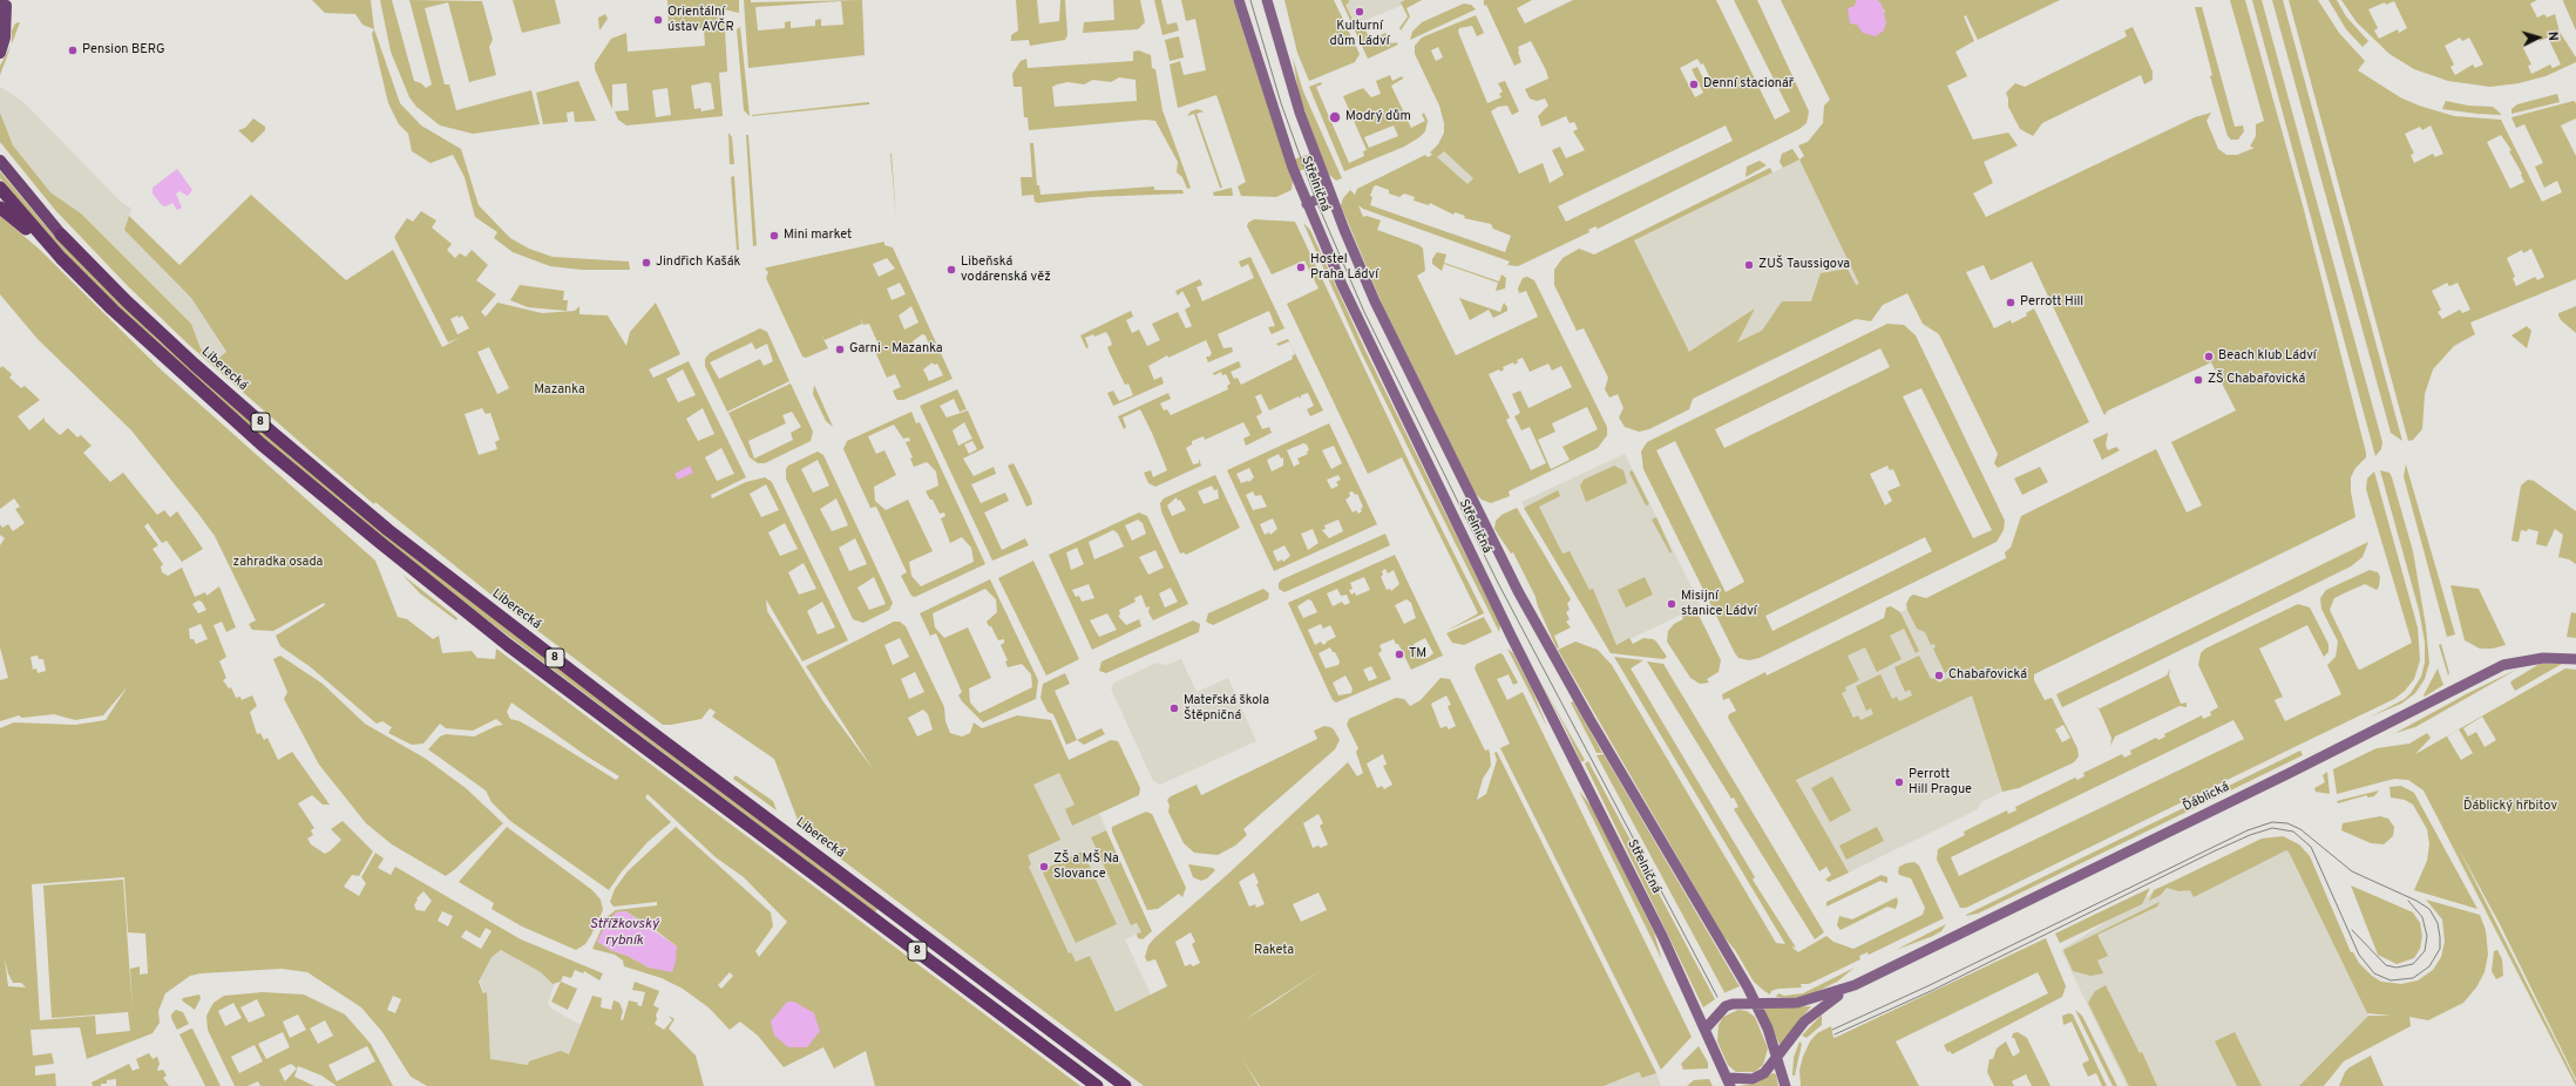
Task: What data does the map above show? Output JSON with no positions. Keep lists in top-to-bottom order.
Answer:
{
  "streets": {
    "highway": ["Liberecká", "8"],
    "main road": ["Střelničná", "Ďáblická"]
  },
  "water": ["Střížkovský rybník"],
  "parks": [
    "Mazanka",
    "zahradka osada",
    "Ďáblický hřbitov",
    "Raketa"
  ],
  "places": [
    "Kulturní dům Ládví",
    "Orientální ústav AVČR",
    "Pension BERG",
    "Denní stacionář",
    "Modrý dům",
    "Mini market",
    "Jindřich Kašák",
    "ZUŠ Taussigova",
    "Hostel Praha Ládví",
    "Libeňská vodárenská věž",
    "Perrott Hill",
    "Garni - Mazanka",
    "Beach klub Ládví",
    "ZŠ Chabařovická",
    "Misijní stanice Ládví",
    "TM",
    "Chabařovická",
    "Mateřská škola Štěpničná",
    "Perrott Hill Prague",
    "ZŠ a MŠ Na Slovance"
  ],
  "north": "right"
}
